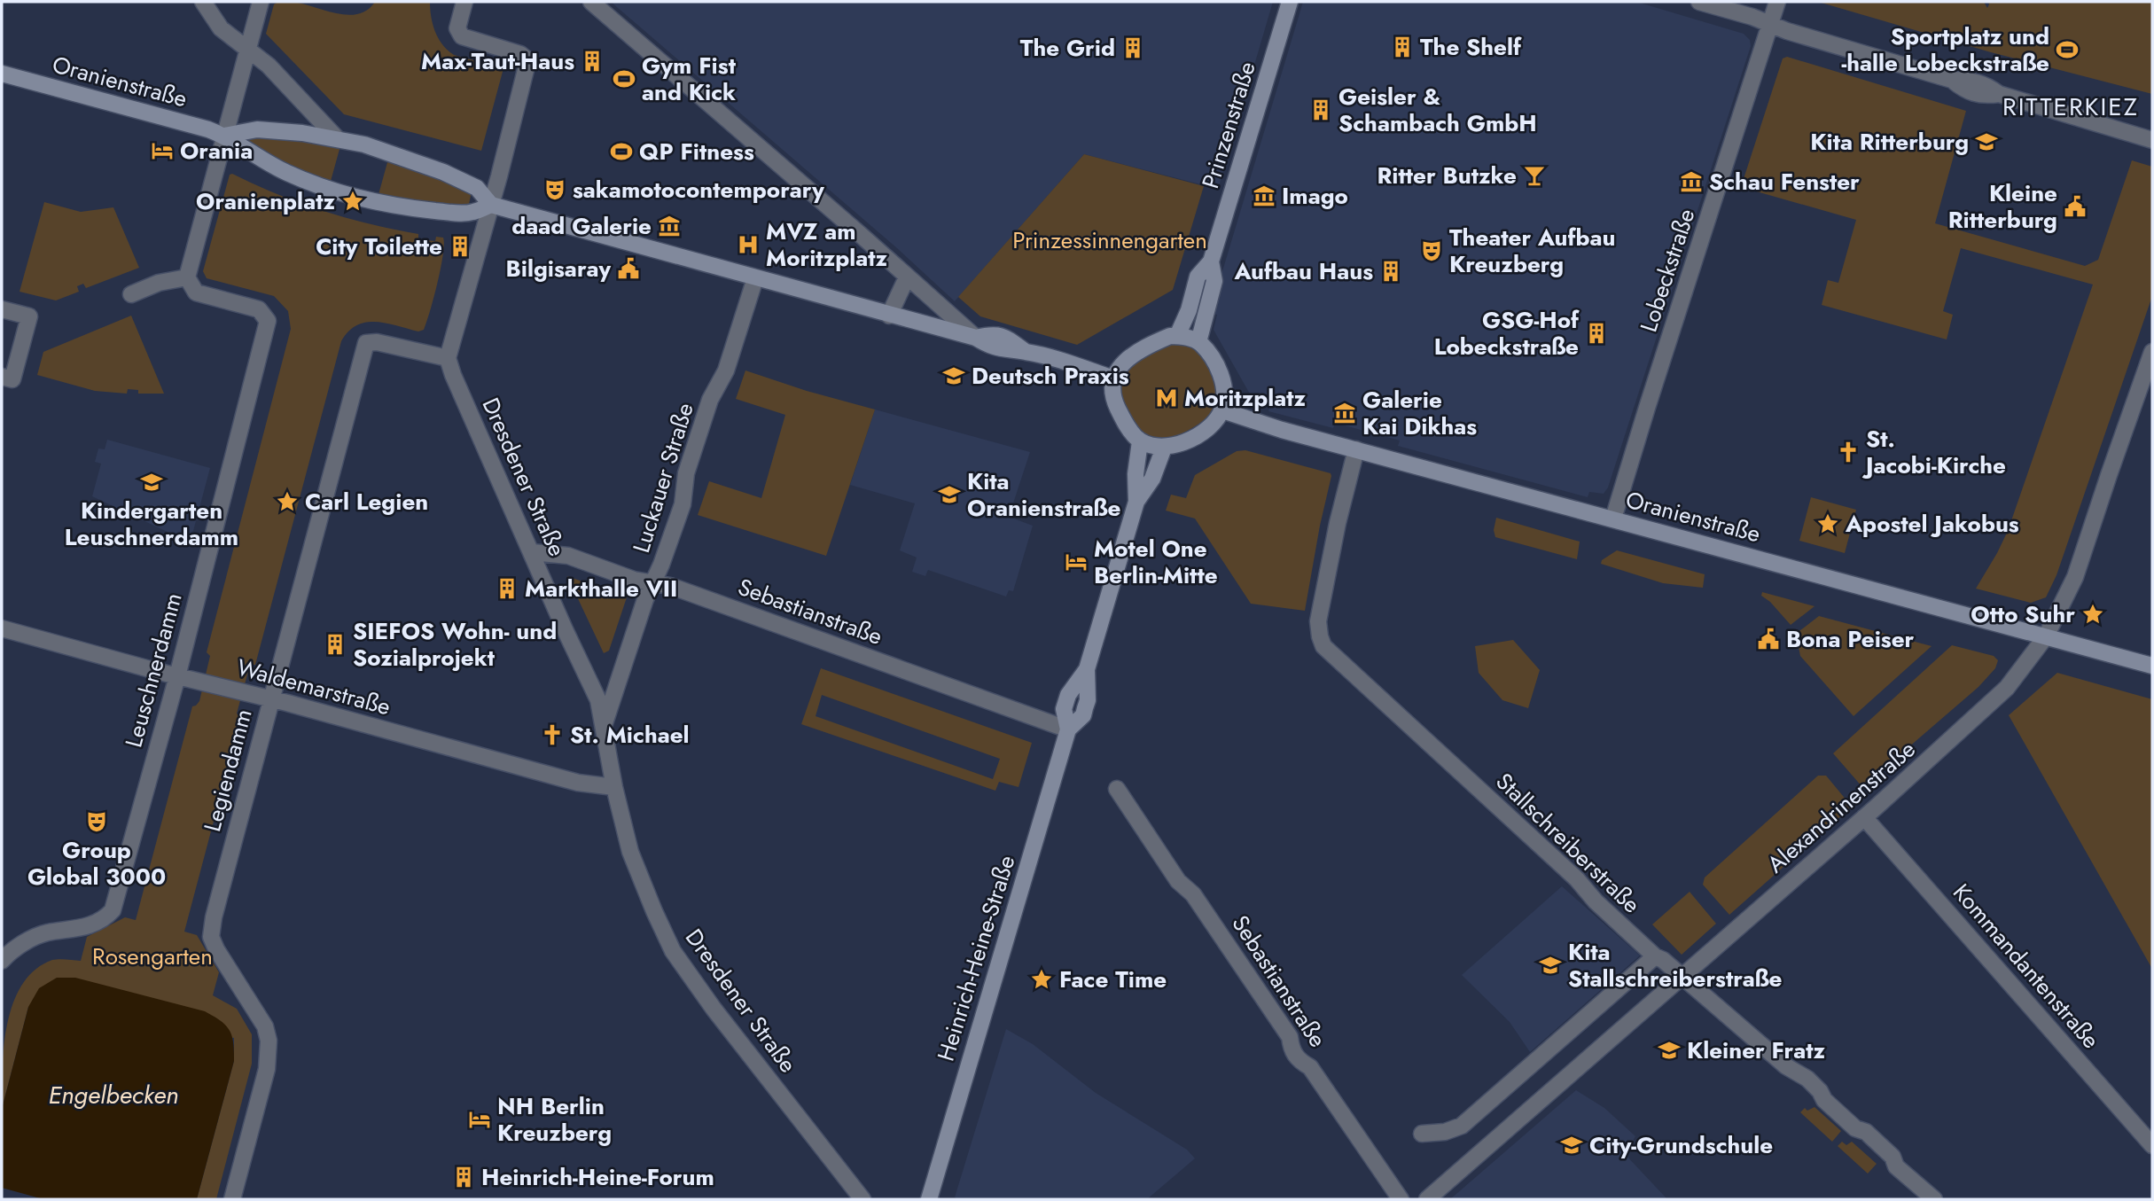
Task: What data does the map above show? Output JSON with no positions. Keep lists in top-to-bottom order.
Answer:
{
  "streets": {
    "main road": ["Oranienstraße", "Prinzenstraße", "Heinrich-Heine-Straße"],
    "street": [
      "Lobeckstraße",
      "Dresdener Straße",
      "Luckauer Straße",
      "Sebastianstraße",
      "Leuschnerdamm",
      "Waldemarstraße",
      "Legiendamm",
      "Alexandrinenstraße",
      "Stallschreiberstraße",
      "Kommandantenstraße"
    ]
  },
  "crossings": [
    ["Oranienstraße", "Prinzenstraße"],
    ["Oranienstraße", "Lobeckstraße"],
    ["Oranienstraße", "Luckauer Straße"],
    ["Oranienstraße", "Alexandrinenstraße"],
    ["Oranienstraße", "Stallschreiberstraße"],
    ["Dresdener Straße", "Luckauer Straße"],
    ["Dresdener Straße", "Sebastianstraße"],
    ["Dresdener Straße", "Waldemarstraße"],
    ["Dresdener Straße", "Legiendamm"],
    ["Luckauer Straße", "Sebastianstraße"],
    ["Sebastianstraße", "Heinrich-Heine-Straße"],
    ["Leuschnerdamm", "Waldemarstraße"],
    ["Waldemarstraße", "Legiendamm"],
    ["Alexandrinenstraße", "Stallschreiberstraße"],
    ["Alexandrinenstraße", "Kommandantenstraße"]
  ],
  "districts": ["RITTERKIEZ"],
  "water": ["Engelbecken"],
  "parks": ["Prinzessinnengarten", "Rosengarten"],
  "places": {
    "building": [
      "The Shelf",
      "The Grid",
      "Max-Taut-Haus",
      "Geisler & Schambach GmbH",
      "City Toilette",
      "Aufbau Haus",
      "GSG-Hof Lobeckstraße",
      "Markthalle VII",
      "SIEFOS Wohn- und Sozialprojekt",
      "Heinrich-Heine-Forum"
    ],
    "sports": ["Sportplatz und -halle Lobeckstraße", "Gym Fist and Kick", "QP Fitness"],
    "school or university": [
      "Kita Ritterburg",
      "Deutsch Praxis",
      "Kindergarten Leuschnerdamm",
      "Kita Oranienstraße",
      "Kita Stallschreiberstraße",
      "Kleiner Fratz",
      "City-Grundschule"
    ],
    "hotel": ["Orania", "Motel One Berlin-Mitte", "NH Berlin Kreuzberg"],
    "bar": ["Ritter Butzke"],
    "museum": [
      "Schau Fenster",
      "Imago",
      "daad Galerie",
      "Galerie Kai Dikhas"
    ],
    "theatre": ["sakamotocontemporary", "Theater Aufbau Kreuzberg", "Group Global 3000"],
    "place": [
      "Oranienplatz",
      "Carl Legien",
      "Apostel Jakobus",
      "Otto Suhr",
      "Face Time"
    ],
    "public building": ["Kleine Ritterburg", "Bilgisaray", "Bona Peiser"],
    "hospital": ["MVZ am Moritzplatz"],
    "metro station": ["Moritzplatz"],
    "church": ["St. Jacobi-Kirche", "St. Michael"]
  }
}
